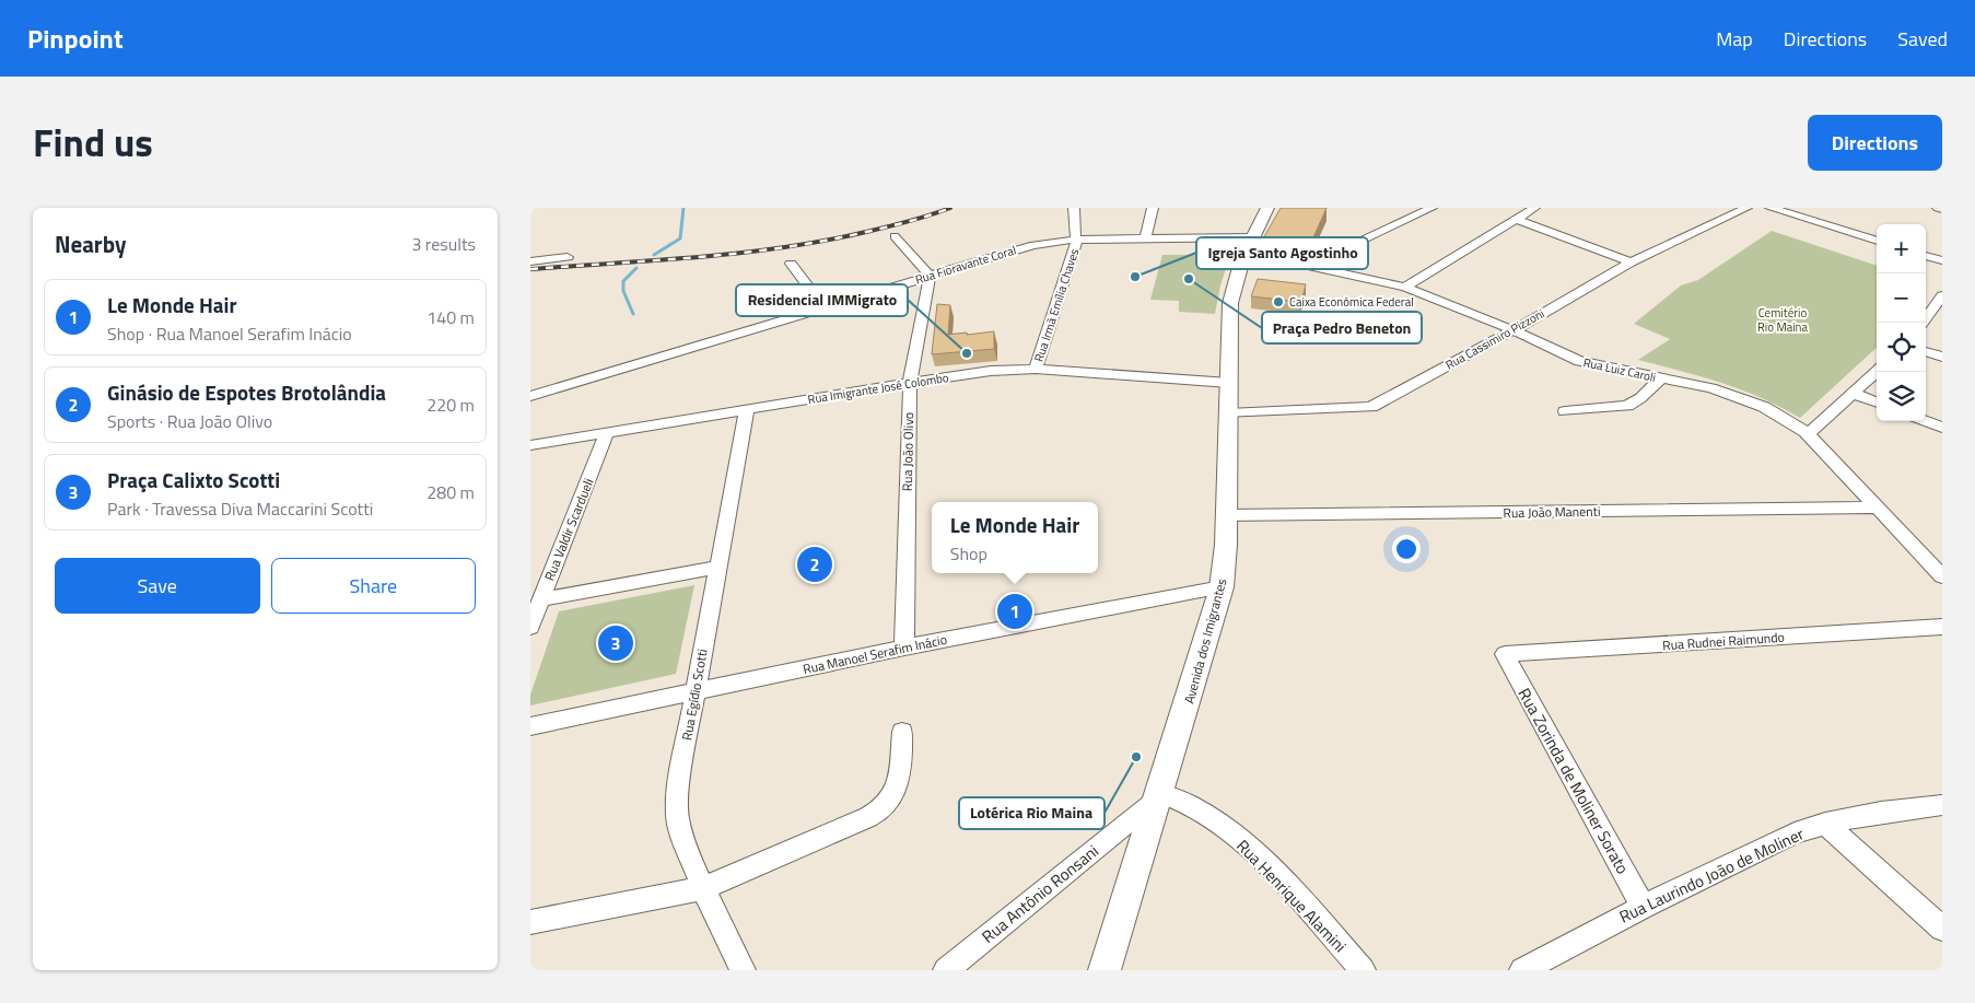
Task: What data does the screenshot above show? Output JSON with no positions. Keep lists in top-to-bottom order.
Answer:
{
  "streets": {
    "street": [
      "Rua Fioravante Coral",
      "Rua Irmã Emília Chaves",
      "Rua Cassimiro Pizzoni",
      "Rua Luiz Caroli",
      "Rua Imigrante José Colombo",
      "Rua João Olivo",
      "Rua João Manenti",
      "Rua Valdir Scardueli",
      "Avenida dos Imigrantes",
      "Rua Rudnei Raimundo",
      "Rua Manoel Serafim Inácio",
      "Rua Egídio Scotti",
      "Rua Zorinda de Moliner Sorato",
      "Rua Laurindo João de Moliner",
      "Rua Antônio Ronsani",
      "Rua Henrique Alamini"
    ]
  },
  "crossings": [
    ["Rua Fioravante Coral", "Rua Irmã Emília Chaves"],
    ["Rua Fioravante Coral", "Rua João Olivo"],
    ["Rua Fioravante Coral", "Avenida dos Imigrantes"],
    ["Rua Irmã Emília Chaves", "Rua Imigrante José Colombo"],
    ["Rua Cassimiro Pizzoni", "Rua Luiz Caroli"],
    ["Rua Cassimiro Pizzoni", "Avenida dos Imigrantes"],
    ["Rua Luiz Caroli", "Rua João Manenti"],
    ["Rua Luiz Caroli", "Avenida dos Imigrantes"],
    ["Rua Imigrante José Colombo", "Rua João Olivo"],
    ["Rua Imigrante José Colombo", "Rua Valdir Scardueli"],
    ["Rua Imigrante José Colombo", "Avenida dos Imigrantes"],
    ["Rua Imigrante José Colombo", "Rua Egídio Scotti"],
    ["Rua João Olivo", "Rua Manoel Serafim Inácio"],
    ["Rua João Manenti", "Avenida dos Imigrantes"],
    ["Avenida dos Imigrantes", "Rua Manoel Serafim Inácio"],
    ["Avenida dos Imigrantes", "Rua Antônio Ronsani"],
    ["Avenida dos Imigrantes", "Rua Henrique Alamini"],
    ["Rua Rudnei Raimundo", "Rua Zorinda de Moliner Sorato"],
    ["Rua Manoel Serafim Inácio", "Rua Egídio Scotti"],
    ["Rua Zorinda de Moliner Sorato", "Rua Laurindo João de Moliner"],
    ["Rua Antônio Ronsani", "Rua Henrique Alamini"]
  ],
  "parks": ["Cemitério Rio Maina"],
  "places": [
    "Igreja Santo Agostinho",
    "Praça Pedro Beneton",
    "Caixa Econômica Federal",
    "Residencial IMMigrato",
    "Lotérica Rio Maina"
  ],
  "page": {
    "header": "Pinpoint",
    "nav": ["Map", "Directions", "Saved"],
    "title": "Find us",
    "buttons": [
      "Directions",
      ["Save", "Share"]
    ],
    "heading": ["Nearby", "3 results"],
    "map_buttons": ["+", "−"],
    "list": [
      {
        "mark": "1",
        "name": "Le Monde Hair",
        "note": "Shop · Rua Manoel Serafim Inácio",
        "value": "140 m"
      },
      {
        "mark": "2",
        "name": "Ginásio de Espotes Brotolândia",
        "note": "Sports · Rua João Olivo",
        "value": "220 m"
      },
      {
        "mark": "3",
        "name": "Praça Calixto Scotti",
        "note": "Park · Travessa Diva Maccarini Scotti",
        "value": "280 m"
      }
    ],
    "popup": ["Le Monde Hair", "Shop"],
    "pins": ["2", "1", "3"]
  }
}
